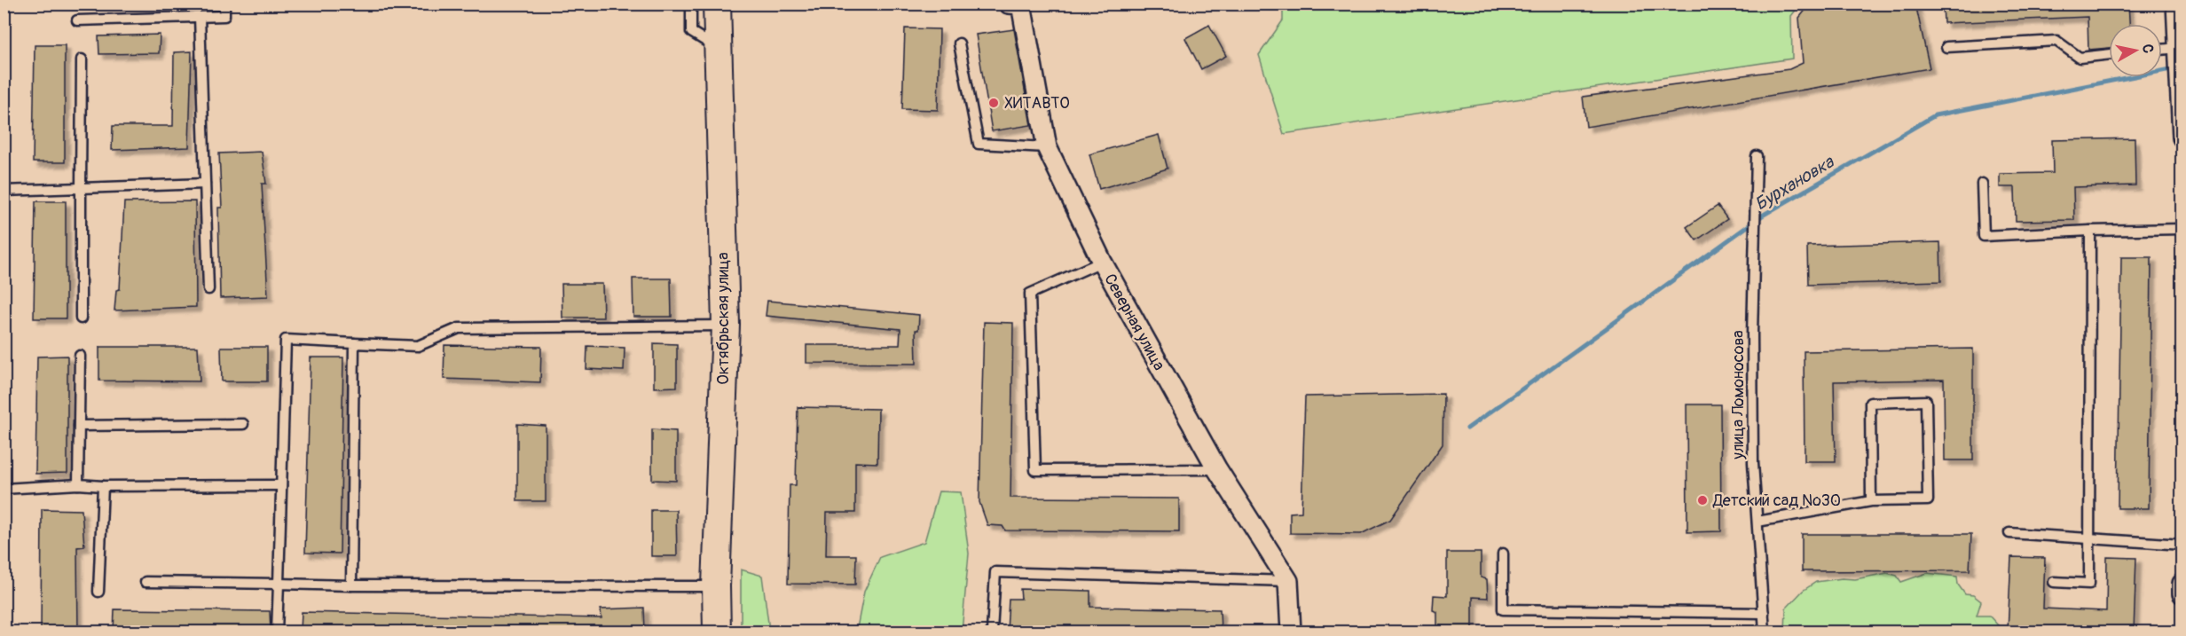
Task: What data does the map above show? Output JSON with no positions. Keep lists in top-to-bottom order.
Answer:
{
  "streets": {
    "main road": ["Октябрьская улица"],
    "street": ["Северная улица"],
    "lane": ["улица Ломоносова"]
  },
  "water": ["Бурхановка"],
  "places": ["ХИТАВТО", "Детский сад №30"],
  "north": "right"
}
